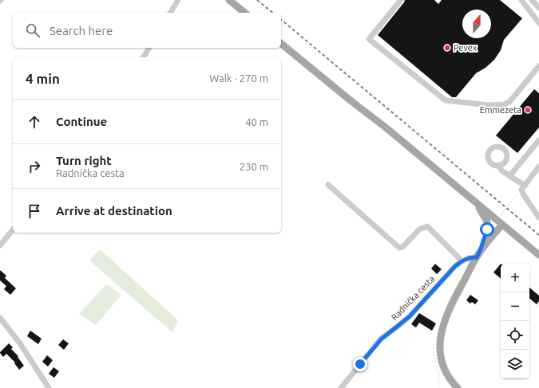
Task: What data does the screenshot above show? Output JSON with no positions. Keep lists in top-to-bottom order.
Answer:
{
  "streets": {
    "street": ["Radnička cesta"]
  },
  "places": ["Pevex", "Emmezeta"],
  "north": "top",
  "page": {
    "search": "Search here",
    "heading": ["4 min", "Walk · 270 m"],
    "list": [
      ["Continue", "40 m"],
      ["Turn right", "Radnička cesta", "230 m"],
      "Arrive at destination"
    ],
    "map_buttons": ["+", "−"]
  }
}
